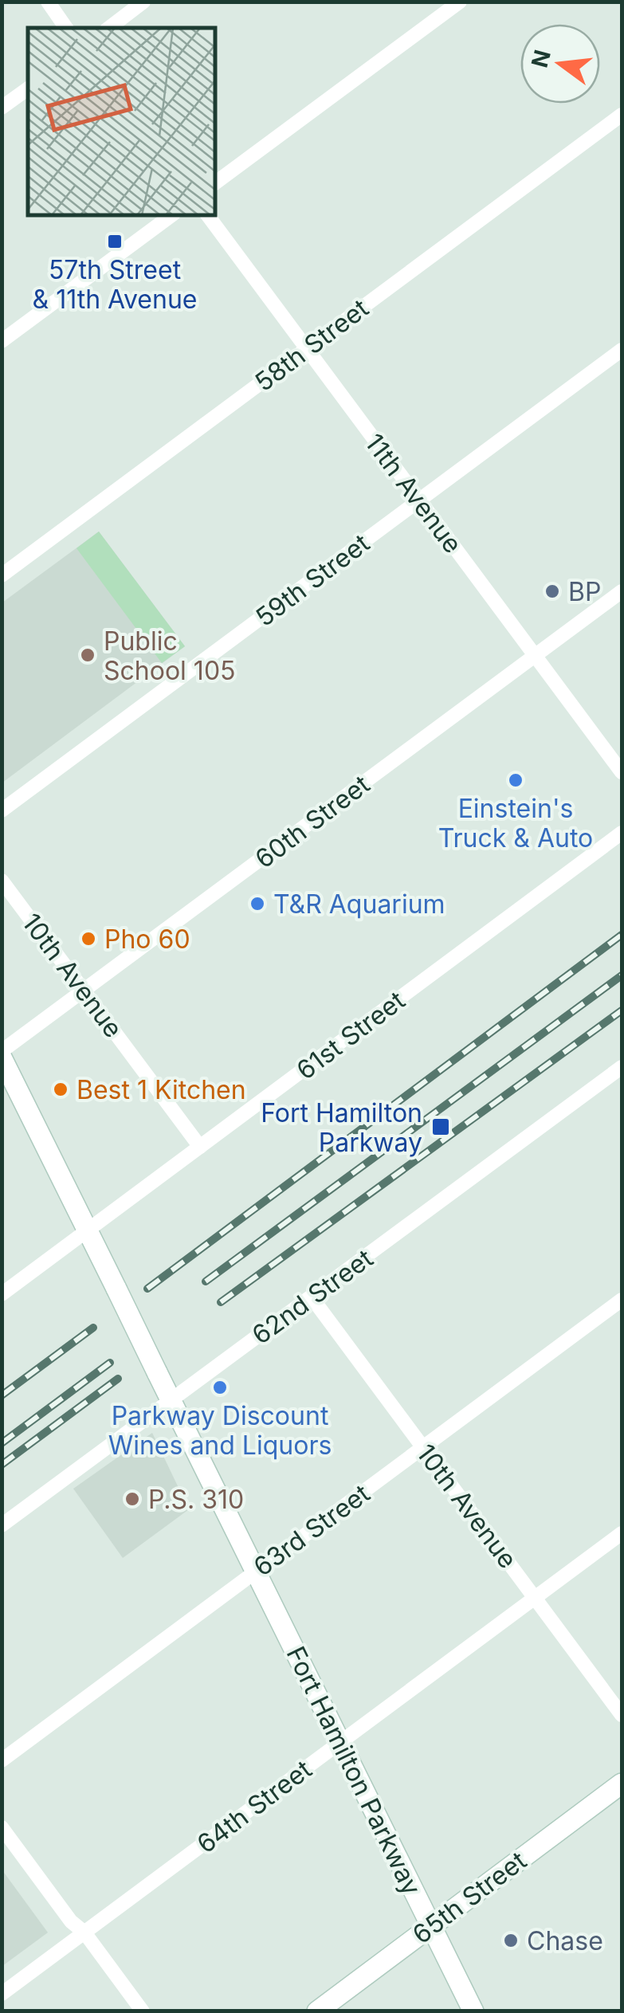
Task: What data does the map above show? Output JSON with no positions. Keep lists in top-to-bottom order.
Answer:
{
  "streets": {
    "main road": ["Fort Hamilton Parkway", "65th Street"],
    "street": [
      "58th Street",
      "11th Avenue",
      "59th Street",
      "60th Street",
      "10th Avenue",
      "61st Street",
      "62nd Street",
      "63rd Street",
      "64th Street"
    ]
  },
  "crossings": [
    ["58th Street", "11th Avenue"],
    ["11th Avenue", "59th Street"],
    ["11th Avenue", "60th Street"],
    ["60th Street", "10th Avenue"],
    ["10th Avenue", "61st Street"],
    ["10th Avenue", "62nd Street"],
    ["10th Avenue", "63rd Street"],
    ["10th Avenue", "64th Street"],
    ["61st Street", "Fort Hamilton Parkway"],
    ["62nd Street", "Fort Hamilton Parkway"],
    ["63rd Street", "Fort Hamilton Parkway"],
    ["Fort Hamilton Parkway", "64th Street"],
    ["Fort Hamilton Parkway", "65th Street"]
  ],
  "places": {
    "transit": ["57th Street & 11th Avenue", "Fort Hamilton Parkway"],
    "other": [
      "BP",
      "Public School 105",
      "Einstein's Truck & Auto",
      "T&R Aquarium",
      "Pho 60",
      "Best 1 Kitchen",
      "Parkway Discount Wines and Liquors",
      "P.S. 310",
      "Chase"
    ]
  },
  "north": "left"
}
